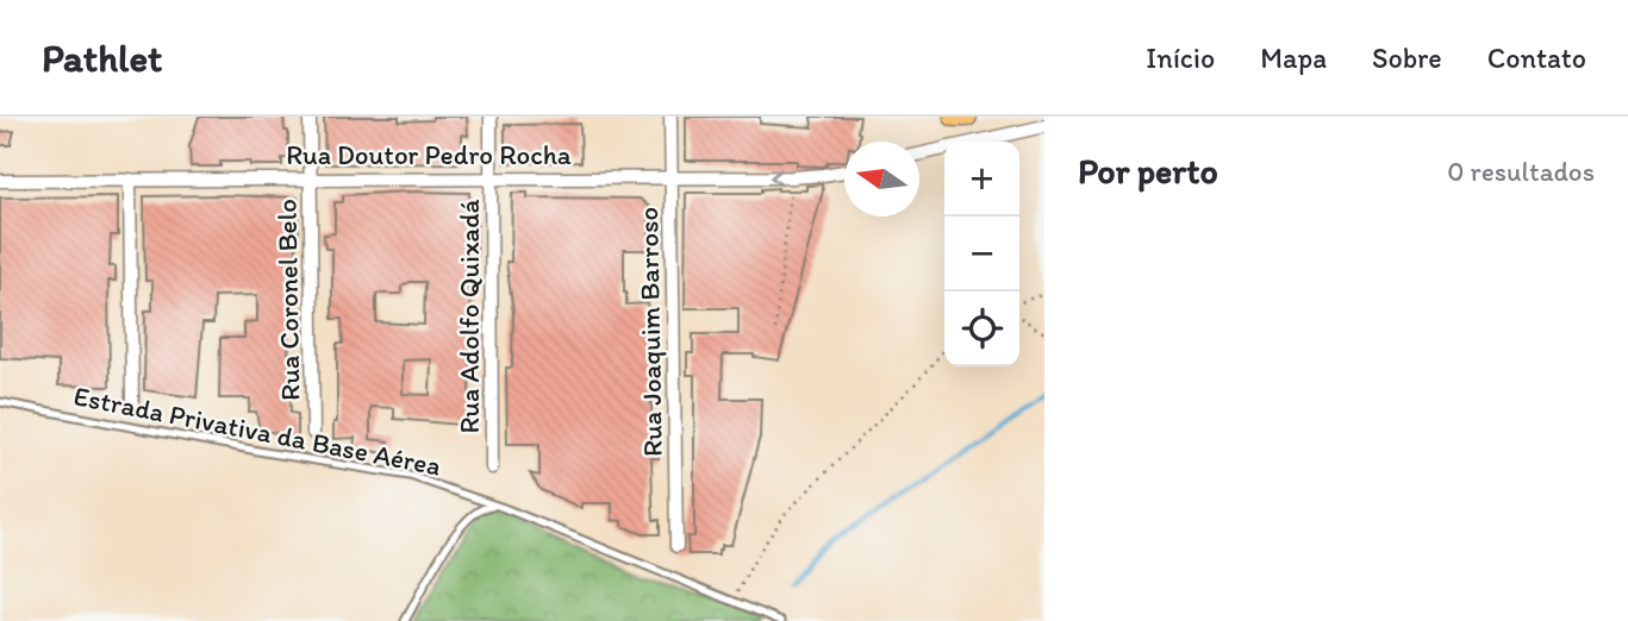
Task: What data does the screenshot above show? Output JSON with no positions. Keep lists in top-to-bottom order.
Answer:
{
  "streets": {
    "street": [
      "Rua Doutor Pedro Rocha",
      "Rua Coronel Belo",
      "Rua Adolfo Quixadá",
      "Rua Joaquim Barroso"
    ],
    "lane": ["Estrada Privativa da Base Aérea"]
  },
  "crossings": [
    ["Rua Doutor Pedro Rocha", "Rua Coronel Belo"],
    ["Rua Doutor Pedro Rocha", "Rua Adolfo Quixadá"],
    ["Rua Doutor Pedro Rocha", "Rua Joaquim Barroso"]
  ],
  "north": "left",
  "page": {
    "header": "Pathlet",
    "nav": [
      "Início",
      "Mapa",
      "Sobre",
      "Contato"
    ],
    "heading": ["Por perto", "0 resultados"],
    "map_buttons": ["+", "−"]
  }
}
